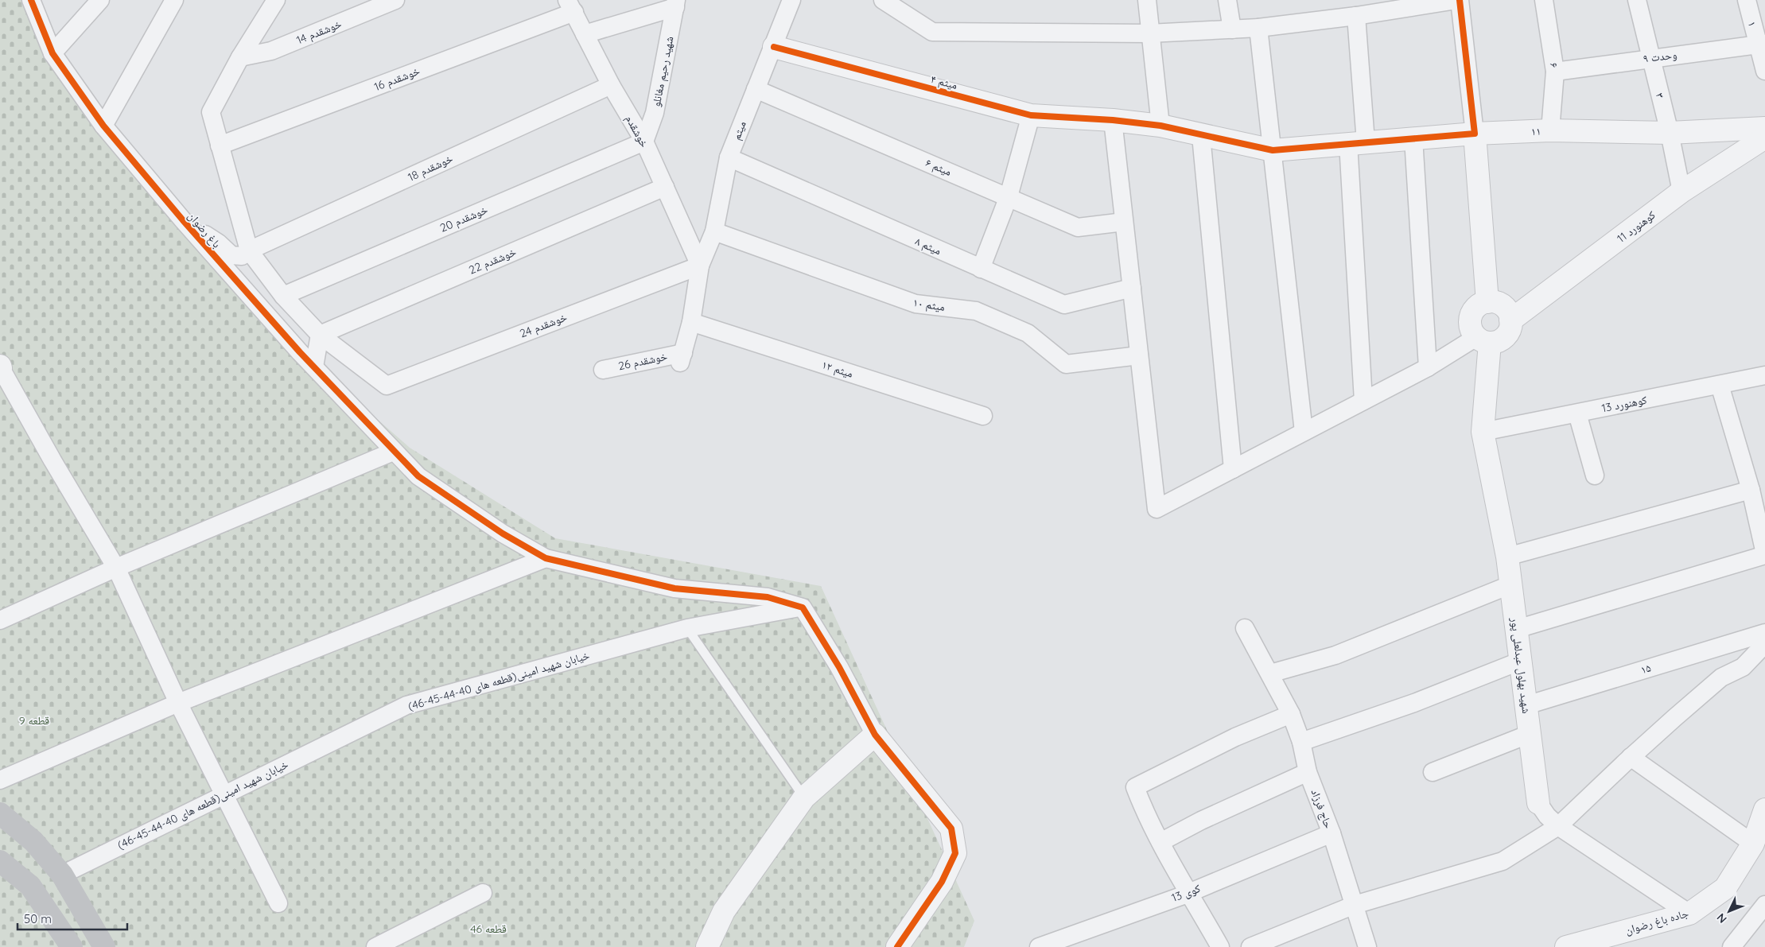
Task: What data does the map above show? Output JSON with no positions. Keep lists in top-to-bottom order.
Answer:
{
  "streets": {
    "street": [
      "۱",
      "خوشقدم 14",
      "۹ وحدت",
      "۶",
      "شهید رحیم مغانلو",
      "خوشقدم 16",
      "۴ میثم",
      "۳",
      "میثم",
      "خوشقدم",
      "۱۱",
      "۶ میثم",
      "خوشقدم 18",
      "خوشقدم 20",
      "کوهنورد 11",
      "باغ رضوان",
      "۸ میثم",
      "خوشقدم 22",
      "۱۰ میثم",
      "خوشقدم 24",
      "خوشقدم 26",
      "۱۲ میثم",
      "کوهنورد 13",
      "شهید بهلول عبدلعلی پور",
      "۱۵",
      "خیابان شهید امینی(قطعه های 40-44-45-46)",
      "حاج فرزاد",
      "کوی 13",
      "جاده باغ رضوان"
    ]
  },
  "crossings": [
    ["۱", "۹ وحدت"],
    ["۹ وحدت", "۶"],
    ["۹ وحدت", "۳"],
    ["۶", "۱۱"],
    ["شهید رحیم مغانلو", "خوشقدم"],
    ["شهید رحیم مغانلو", "خوشقدم 20"],
    ["خوشقدم 16", "خوشقدم"],
    ["۴ میثم", "میثم"],
    ["۴ میثم", "۱۱"],
    ["۳", "۱۱"],
    ["۳", "کوهنورد 11"],
    ["میثم", "خوشقدم"],
    ["میثم", "۶ میثم"],
    ["میثم", "۸ میثم"],
    ["میثم", "۱۰ میثم"],
    ["میثم", "خوشقدم 24"],
    ["میثم", "خوشقدم 26"],
    ["میثم", "۱۲ میثم"],
    ["خوشقدم", "خوشقدم 18"],
    ["خوشقدم", "خوشقدم 20"],
    ["خوشقدم", "خوشقدم 22"],
    ["خوشقدم", "خوشقدم 24"],
    ["خوشقدم 18", "باغ رضوان"],
    ["کوهنورد 11", "شهید بهلول عبدلعلی پور"],
    ["باغ رضوان", "خیابان شهید امینی(قطعه های 40-44-45-46)"],
    ["خوشقدم 22", "خوشقدم 24"],
    ["کوهنورد 13", "شهید بهلول عبدلعلی پور"],
    ["شهید بهلول عبدلعلی پور", "۱۵"],
    ["شهید بهلول عبدلعلی پور", "جاده باغ رضوان"],
    ["حاج فرزاد", "کوی 13"]
  ],
  "parks": ["قطعه 9", "قطعه 46"],
  "scale_bar": "50 m",
  "north": "bottom left"
}
